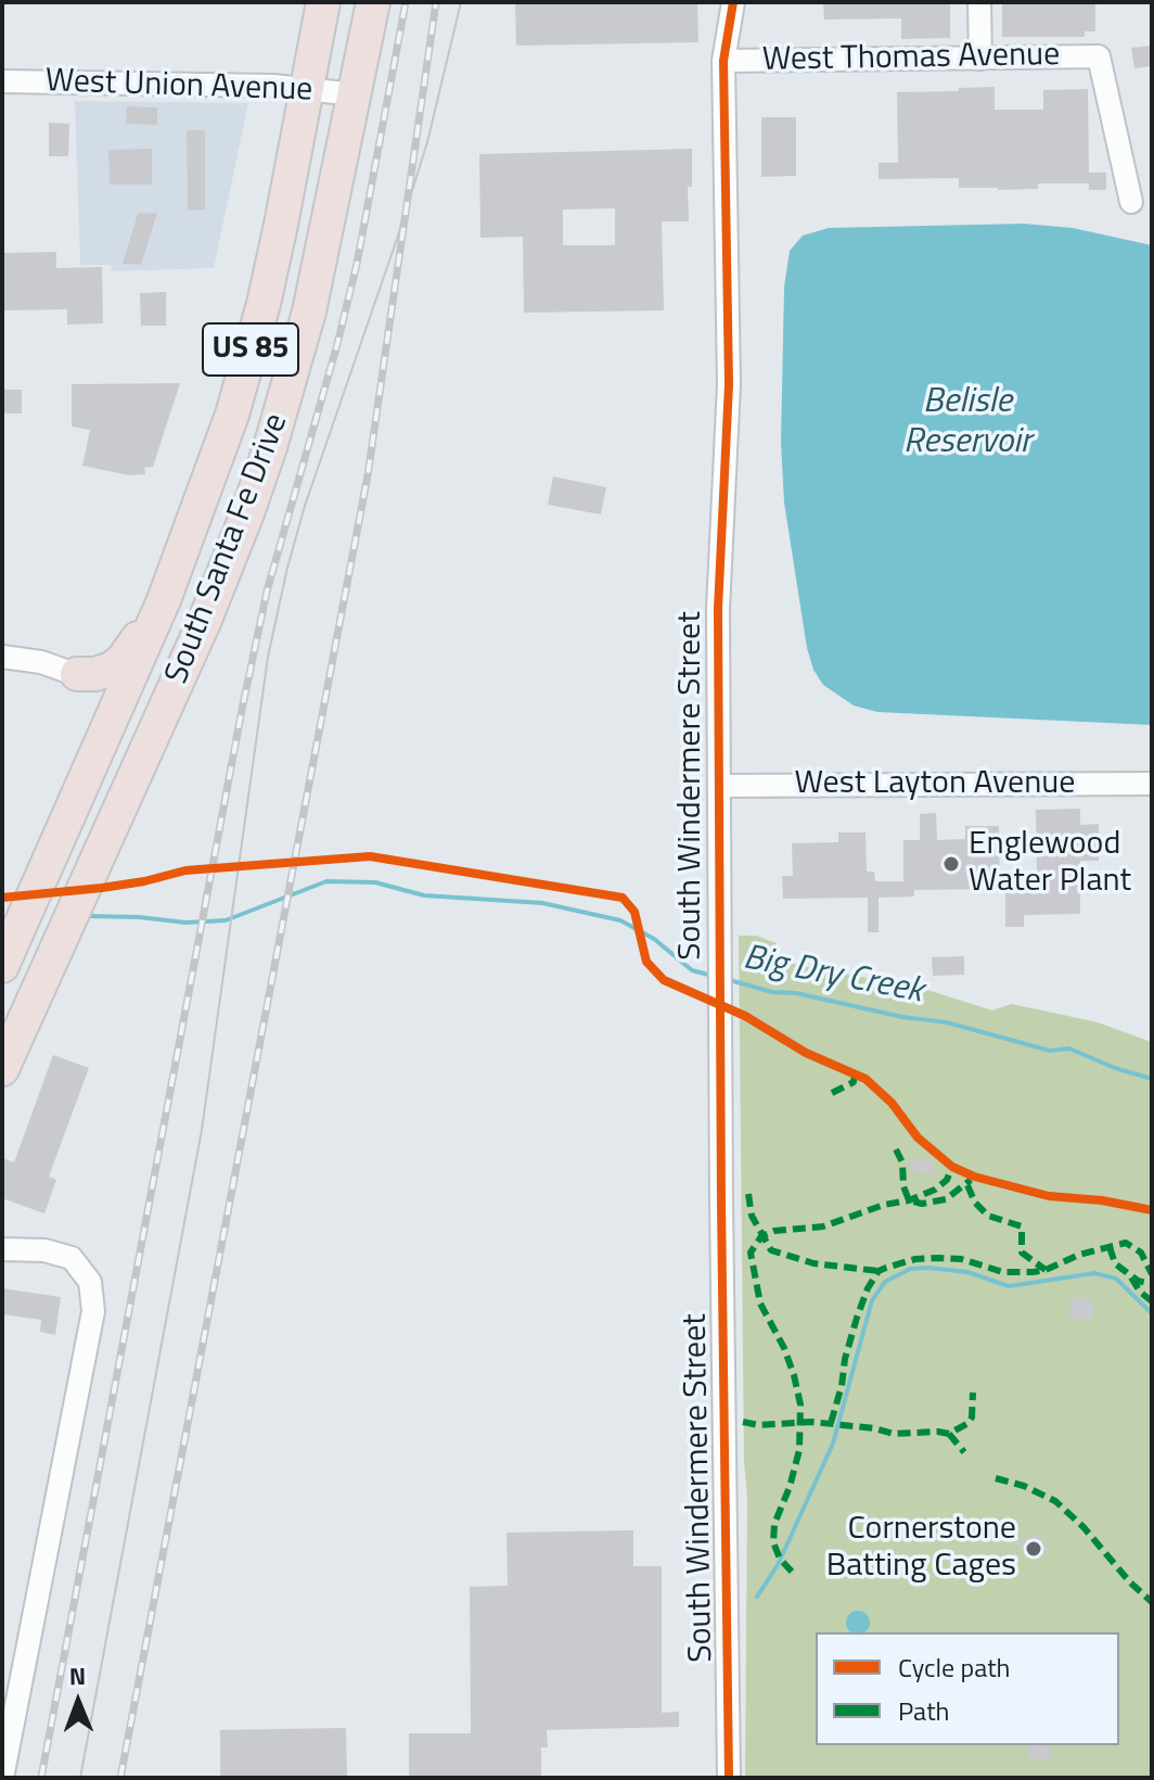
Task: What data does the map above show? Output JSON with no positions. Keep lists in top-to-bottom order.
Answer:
{
  "streets": {
    "highway": ["US 85", "South Santa Fe Drive"],
    "street": [
      "West Thomas Avenue",
      "West Union Avenue",
      "West Layton Avenue",
      "South Windermere Street"
    ]
  },
  "crossings": [
    ["West Thomas Avenue", "South Windermere Street"],
    ["West Union Avenue", "South Santa Fe Drive"],
    ["West Layton Avenue", "South Windermere Street"]
  ],
  "water": ["Belisle Reservoir", "Big Dry Creek"],
  "places": ["Englewood Water Plant", "Cornerstone Batting Cages"],
  "legend": ["Cycle path", "Path"],
  "north": "top"
}
